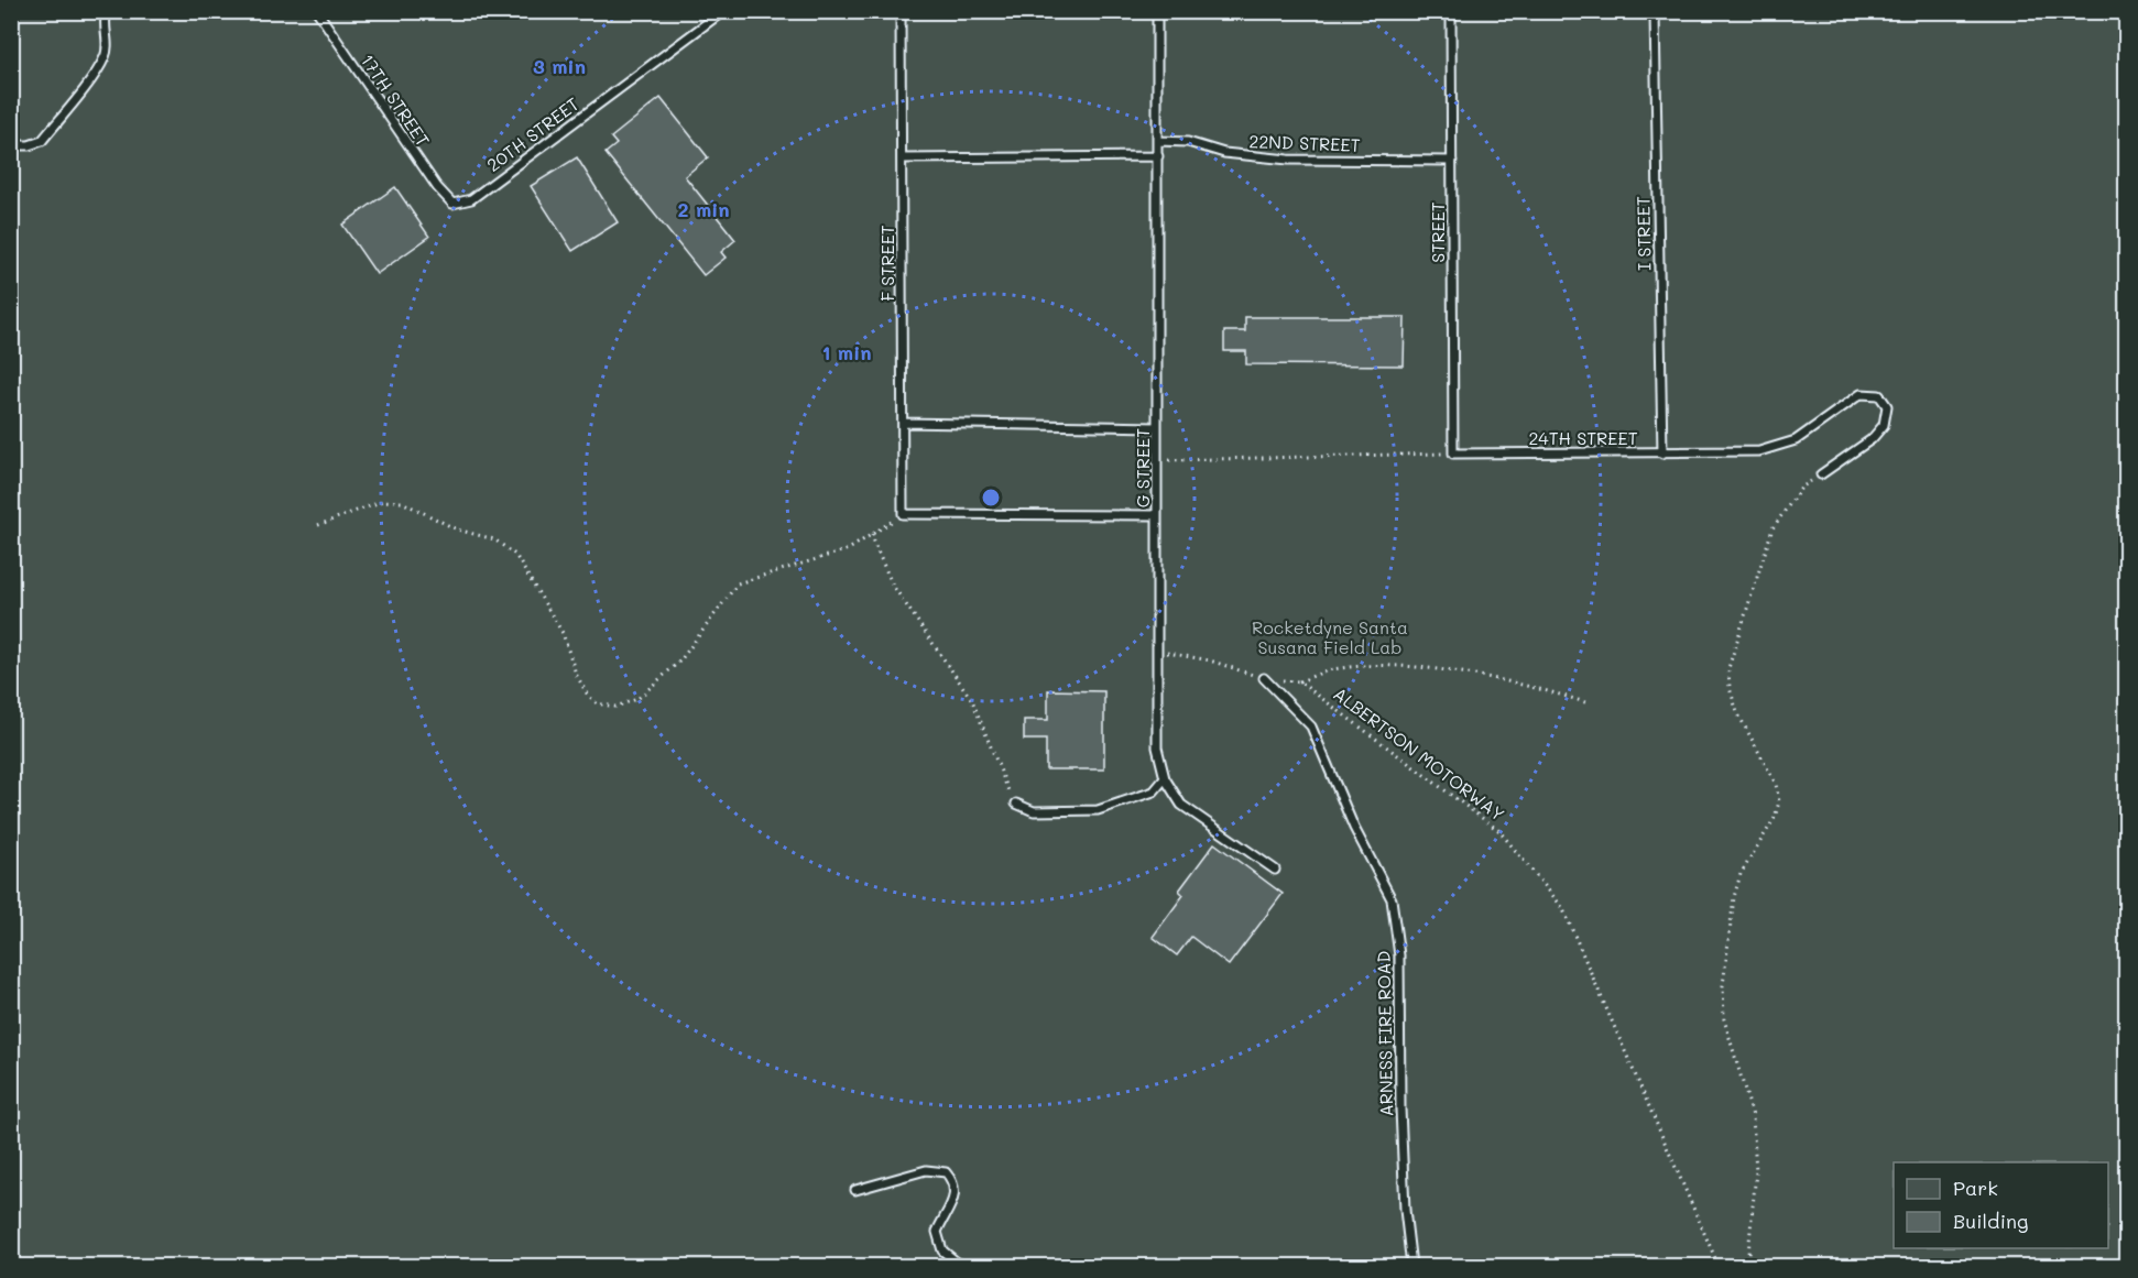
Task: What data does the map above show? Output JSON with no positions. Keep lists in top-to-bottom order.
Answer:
{
  "streets": {
    "lane": [
      "17TH STREET",
      "20TH STREET",
      "22ND STREET",
      "STREET",
      "I STREET",
      "F STREET",
      "24TH STREET",
      "G STREET",
      "ARNESS FIRE ROAD"
    ],
    "path": ["ALBERTSON MOTORWAY"]
  },
  "crossings": [
    ["17TH STREET", "20TH STREET"],
    ["22ND STREET", "STREET"],
    ["22ND STREET", "G STREET"],
    ["STREET", "24TH STREET"],
    ["I STREET", "24TH STREET"]
  ],
  "parks": ["Rocketdyne Santa Susana Field Lab"],
  "legend": ["Park", "Building"],
  "rings": ["3 min", "2 min", "1 min"]
}
